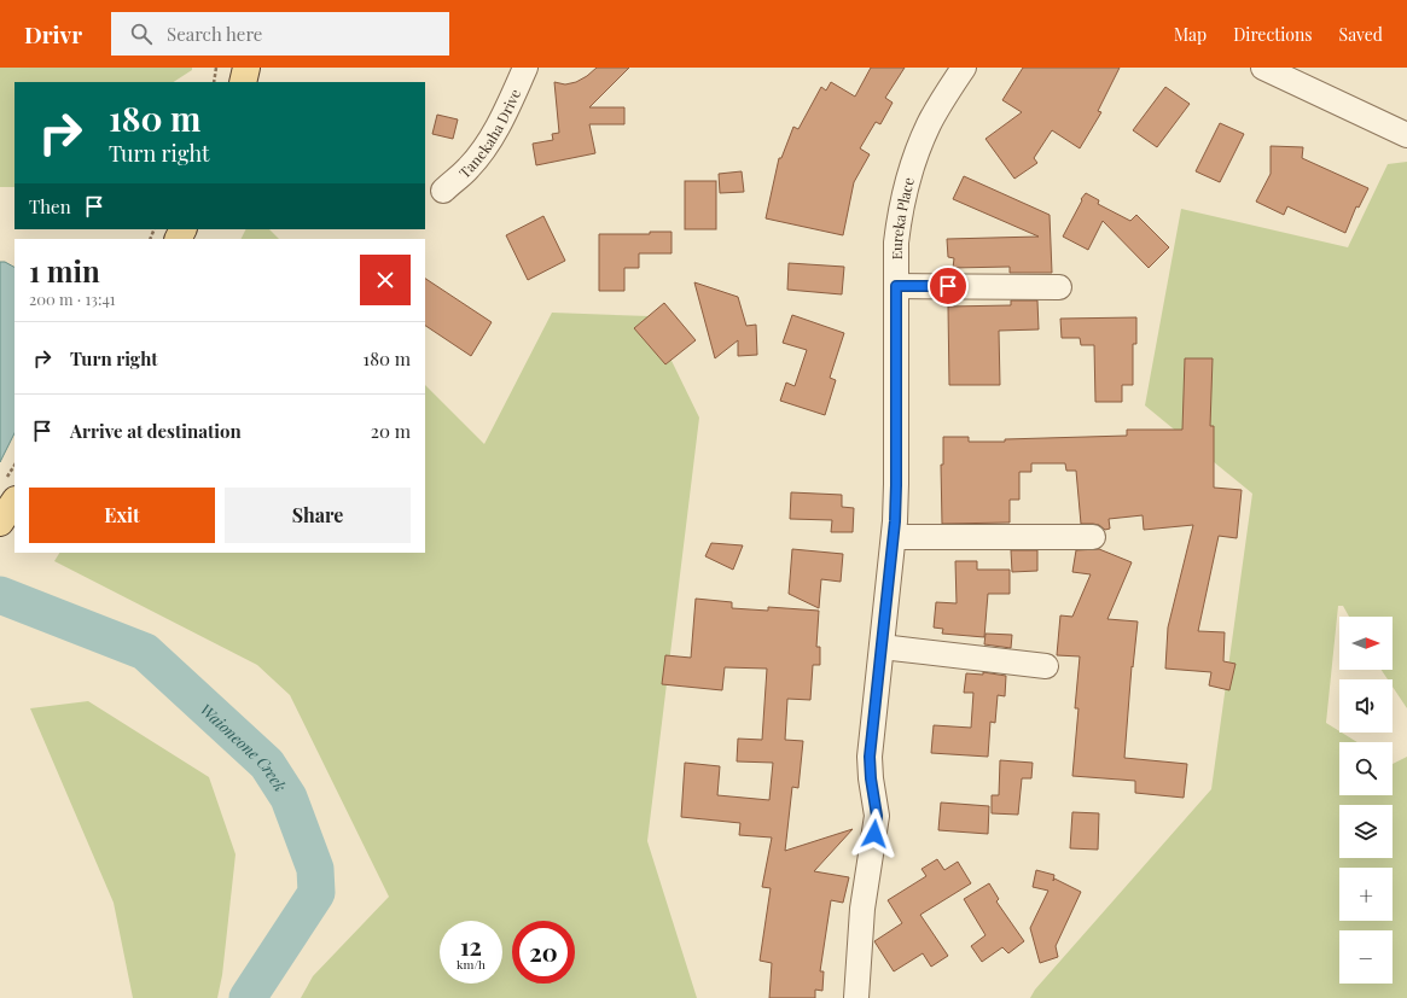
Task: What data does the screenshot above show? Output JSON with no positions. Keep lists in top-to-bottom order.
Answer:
{
  "streets": {
    "street": ["Tanekaha Drive", "Eureka Place"]
  },
  "water": ["Waioneone Creek"],
  "north": "right",
  "page": {
    "header": "Drivr",
    "search": "Search here",
    "nav": ["Map", "Directions", "Saved"],
    "turn": ["180 m", "Turn right"],
    "then": "Then",
    "heading": ["1 min", "200 m · 13:41"],
    "list": [
      {
        "name": "Turn right",
        "value": "180 m"
      },
      {
        "name": "Arrive at destination",
        "value": "20 m"
      }
    ],
    "buttons": ["Exit", "Share"],
    "map_buttons": ["+", "−"],
    "speed": "12 km/h",
    "limit": "20"
  }
}
